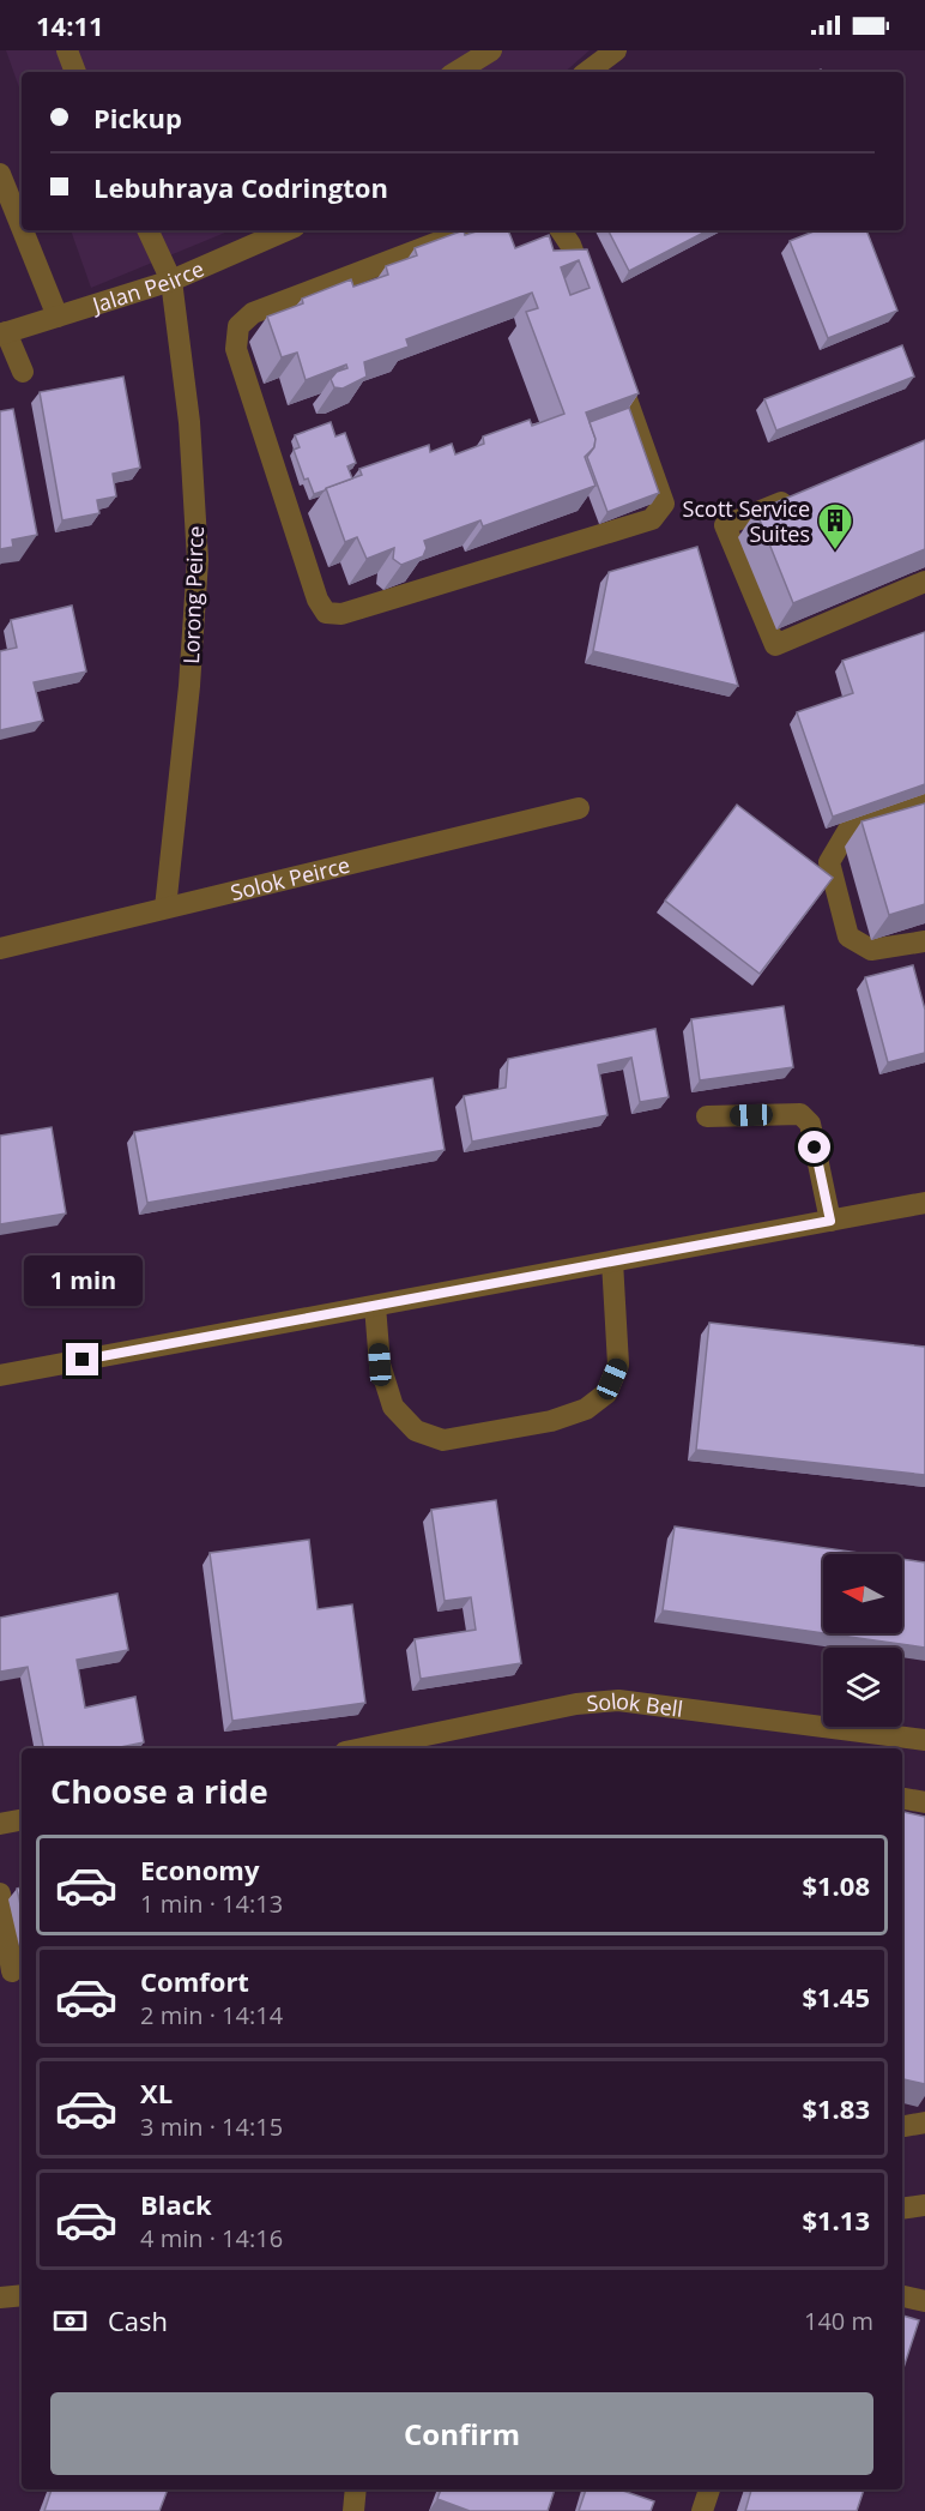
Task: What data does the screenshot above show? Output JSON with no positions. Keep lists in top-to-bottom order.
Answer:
{
  "streets": {
    "street": [
      "Jalan Peirce",
      "Lorong Peirce",
      "Solok Peirce",
      "Solok Bell"
    ]
  },
  "crossings": [
    ["Jalan Peirce", "Lorong Peirce"],
    ["Lorong Peirce", "Solok Peirce"]
  ],
  "places": {
    "building": ["Scott Service Suites"]
  },
  "north": "left",
  "page": {
    "status": "14:11",
    "banner": ["Pickup", "Lebuhraya Codrington"],
    "bubble": "1 min",
    "heading": "Choose a ride",
    "list": [
      {
        "name": "Economy",
        "note": "1 min · 14:13",
        "value": "$1.08"
      },
      {
        "name": "Comfort",
        "note": "2 min · 14:14",
        "value": "$1.45"
      },
      {
        "name": "XL",
        "note": "3 min · 14:15",
        "value": "$1.83"
      },
      {
        "name": "Black",
        "note": "4 min · 14:16",
        "value": "$1.13"
      }
    ],
    "pay": ["Cash", "140 m"],
    "buttons": "Confirm"
  }
}
